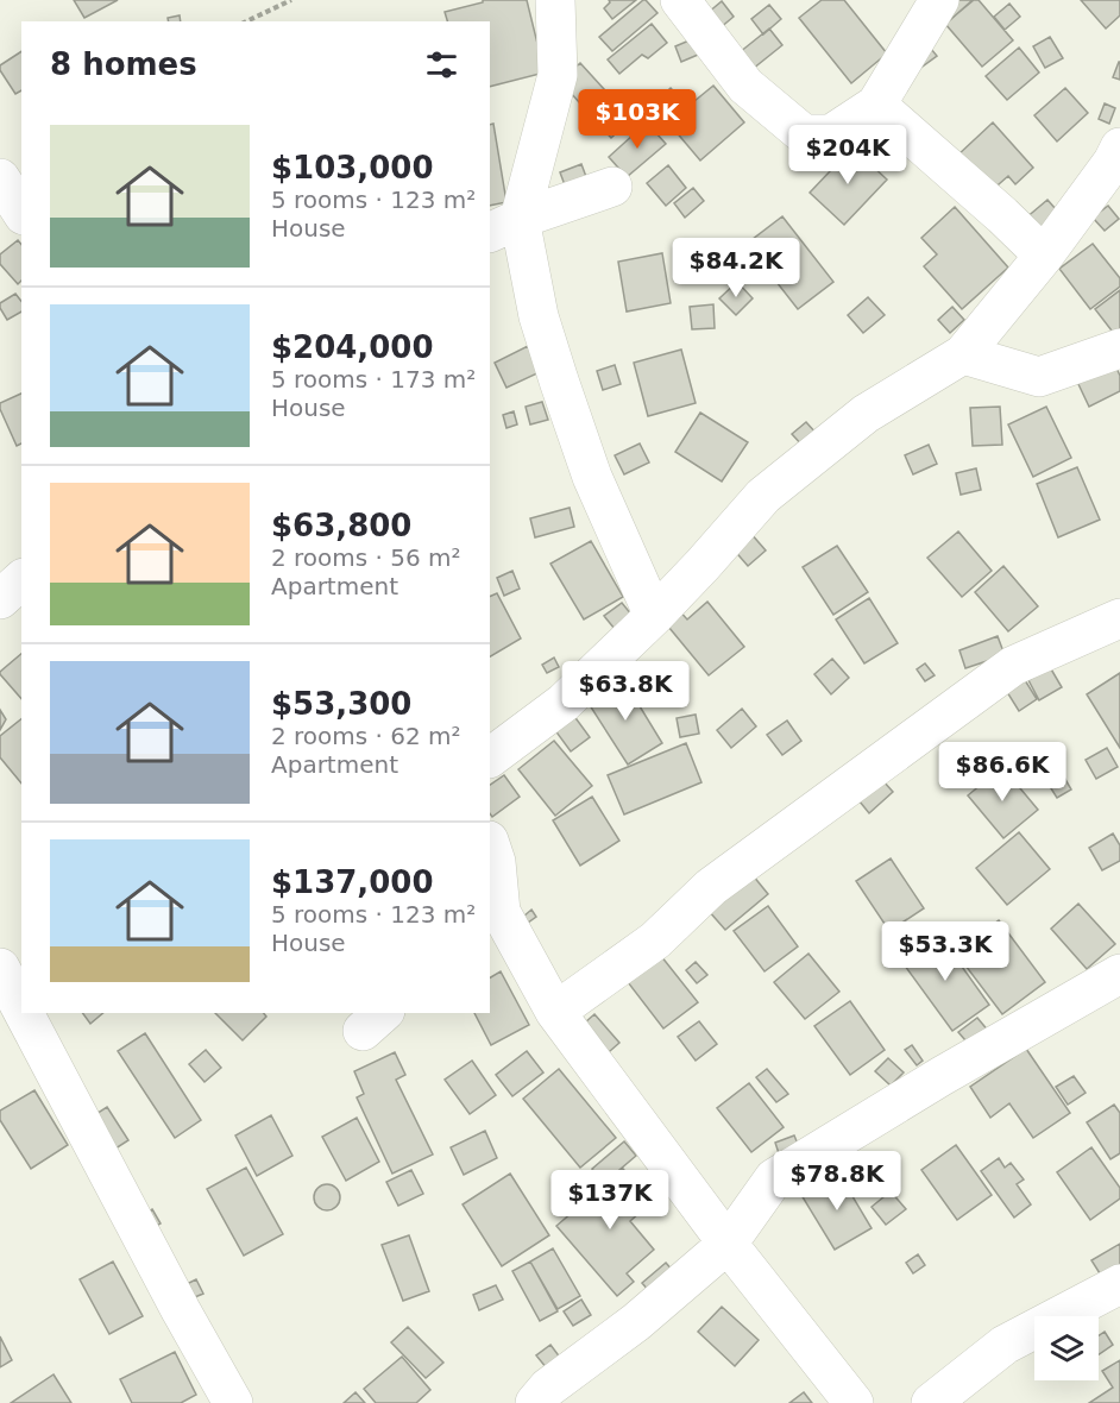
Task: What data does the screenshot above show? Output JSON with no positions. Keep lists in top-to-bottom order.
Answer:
{
  "page": {
    "heading": "8 homes",
    "price": [
      "$103K",
      "$204K",
      "$84.2K",
      "$63.8K",
      "$86.6K",
      "$53.3K",
      "$78.8K",
      "$137K"
    ],
    "list": [
      {
        "name": "$103,000",
        "note": "5 rooms · 123 m² · House"
      },
      {
        "name": "$204,000",
        "note": "5 rooms · 173 m² · House"
      },
      {
        "name": "$63,800",
        "note": "2 rooms · 56 m² · Apartment"
      },
      {
        "name": "$53,300",
        "note": "2 rooms · 62 m² · Apartment"
      },
      {
        "name": "$137,000",
        "note": "5 rooms · 123 m² · House"
      }
    ]
  }
}
